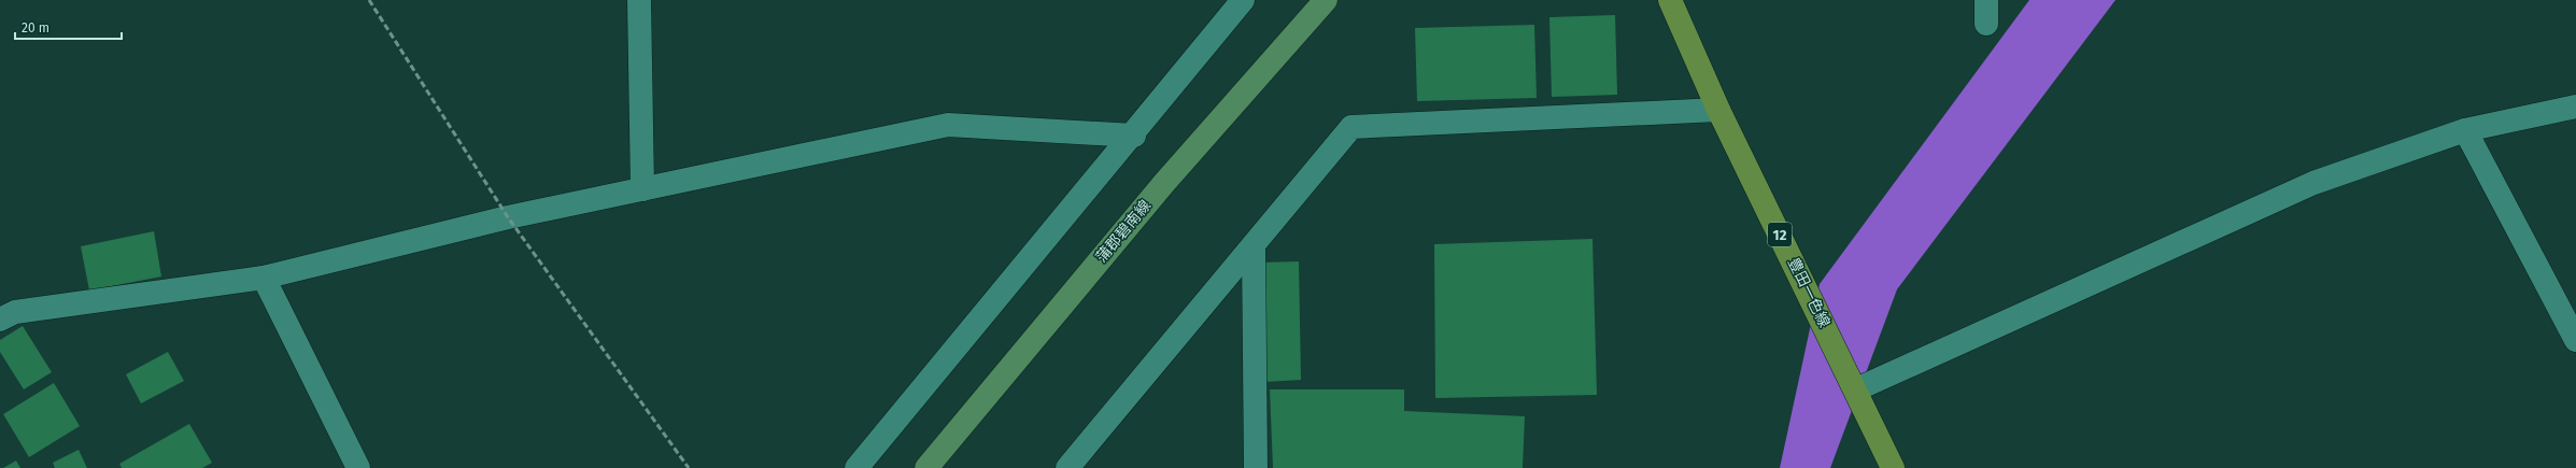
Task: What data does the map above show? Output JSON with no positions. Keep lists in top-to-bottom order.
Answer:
{
  "streets": {
    "main road": ["蒲郡碧南線", "12", "豊田一色線"]
  },
  "scale_bar": "20 m"
}
